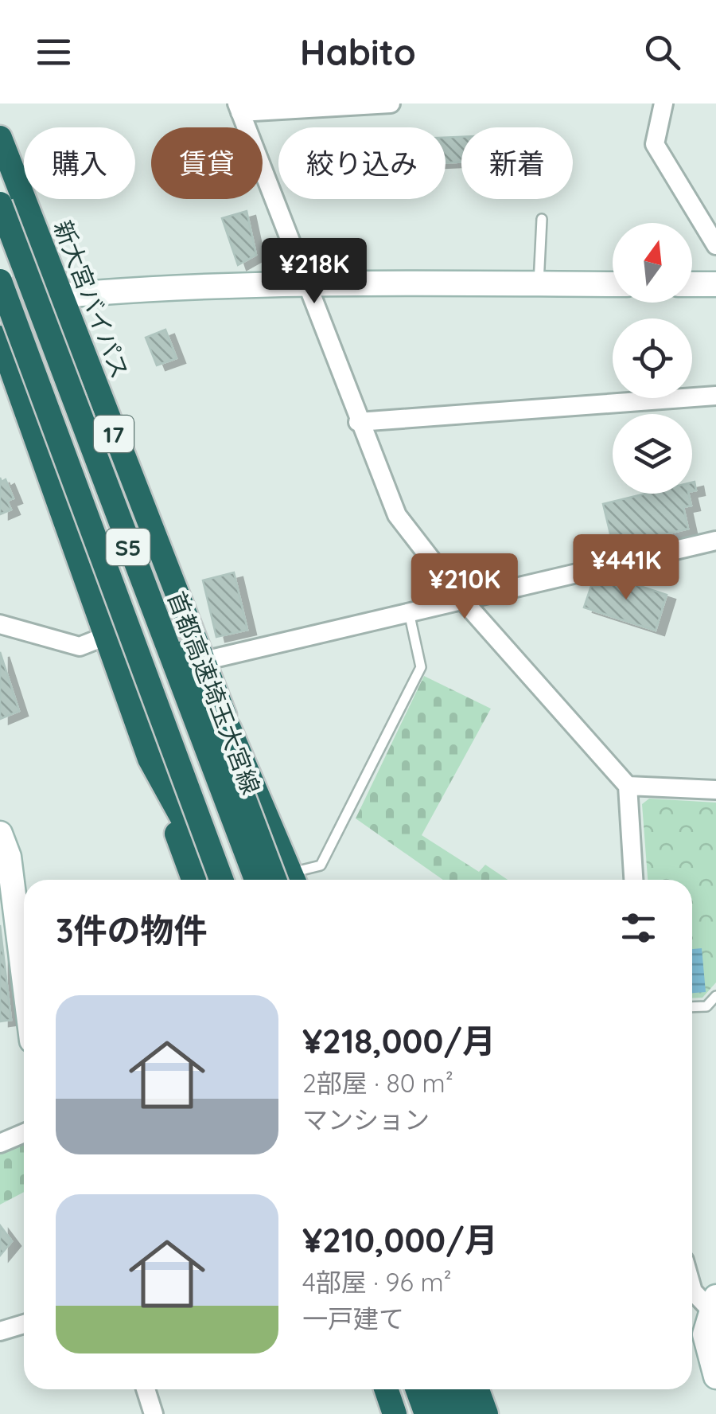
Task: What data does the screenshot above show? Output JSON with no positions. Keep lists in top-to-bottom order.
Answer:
{
  "streets": {
    "highway": [
      "新大宮バイパス",
      "17",
      "S5",
      "首都高速埼玉大宮線"
    ]
  },
  "crossings": [
    ["新大宮バイパス", "17"]
  ],
  "north": "top",
  "page": {
    "header": "Habito",
    "chip": [
      "購入",
      "賃貸",
      "絞り込み",
      "新着"
    ],
    "price": ["¥218K", "¥441K", "¥210K"],
    "heading": "3件の物件",
    "list": [
      {
        "name": "¥218,000/月",
        "note": "2部屋 · 80 m² · マンション"
      },
      {
        "name": "¥210,000/月",
        "note": "4部屋 · 96 m² · 一戸建て"
      }
    ]
  }
}
